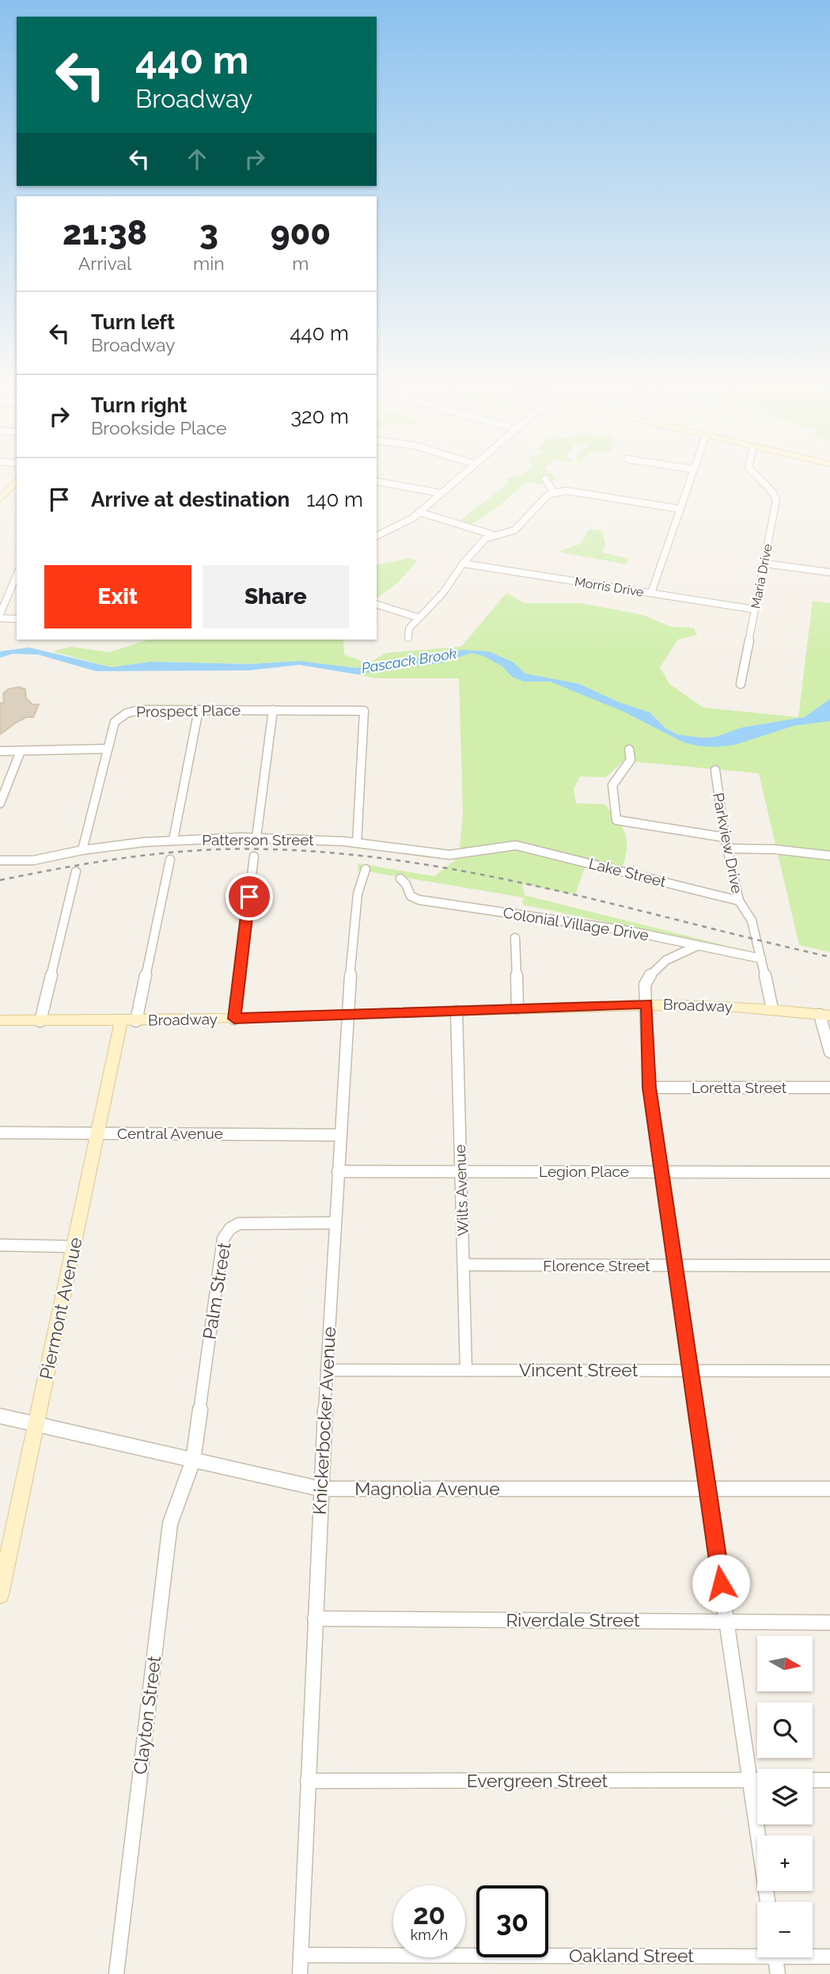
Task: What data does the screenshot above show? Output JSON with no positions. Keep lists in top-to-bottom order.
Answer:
{
  "streets": {
    "street": [
      "Maria Drive",
      "Morris Drive",
      "Prospect Place",
      "Patterson Street",
      "Parkview Drive",
      "Lake Street",
      "Colonial Village Drive",
      "Broadway",
      "Loretta Street",
      "Central Avenue",
      "Legion Place",
      "Wilts Avenue",
      "Florence Street",
      "Palm Street",
      "Piermont Avenue",
      "Vincent Street",
      "Knickerbocker Avenue",
      "Magnolia Avenue",
      "Riverdale Street",
      "Clayton Street",
      "Evergreen Street",
      "Oakland Street"
    ]
  },
  "crossings": [
    ["Maria Drive", "Morris Drive"],
    ["Prospect Place", "Patterson Street"],
    ["Patterson Street", "Lake Street"],
    ["Parkview Drive", "Lake Street"],
    ["Parkview Drive", "Colonial Village Drive"],
    ["Parkview Drive", "Broadway"],
    ["Broadway", "Wilts Avenue"],
    ["Broadway", "Piermont Avenue"],
    ["Broadway", "Knickerbocker Avenue"],
    ["Central Avenue", "Piermont Avenue"],
    ["Central Avenue", "Knickerbocker Avenue"],
    ["Legion Place", "Wilts Avenue"],
    ["Legion Place", "Knickerbocker Avenue"],
    ["Wilts Avenue", "Florence Street"],
    ["Wilts Avenue", "Vincent Street"],
    ["Palm Street", "Knickerbocker Avenue"],
    ["Palm Street", "Magnolia Avenue"],
    ["Palm Street", "Clayton Street"],
    ["Piermont Avenue", "Magnolia Avenue"],
    ["Vincent Street", "Knickerbocker Avenue"],
    ["Knickerbocker Avenue", "Magnolia Avenue"],
    ["Knickerbocker Avenue", "Riverdale Street"],
    ["Knickerbocker Avenue", "Evergreen Street"],
    ["Knickerbocker Avenue", "Oakland Street"],
    ["Magnolia Avenue", "Clayton Street"]
  ],
  "water": ["Pascack Brook"],
  "north": "right",
  "page": {
    "turn": ["440 m", "Broadway"],
    "eta": [
      "21:38",
      "Arrival",
      "3",
      "min",
      "900",
      "m"
    ],
    "list": [
      {
        "name": "Turn left",
        "note": "Broadway",
        "value": "440 m"
      },
      {
        "name": "Turn right",
        "note": "Brookside Place",
        "value": "320 m"
      },
      {
        "name": "Arrive at destination",
        "value": "140 m"
      }
    ],
    "buttons": ["Exit", "Share"],
    "map_buttons": ["+", "−"],
    "speed": "20 km/h",
    "limit": "30"
  }
}
